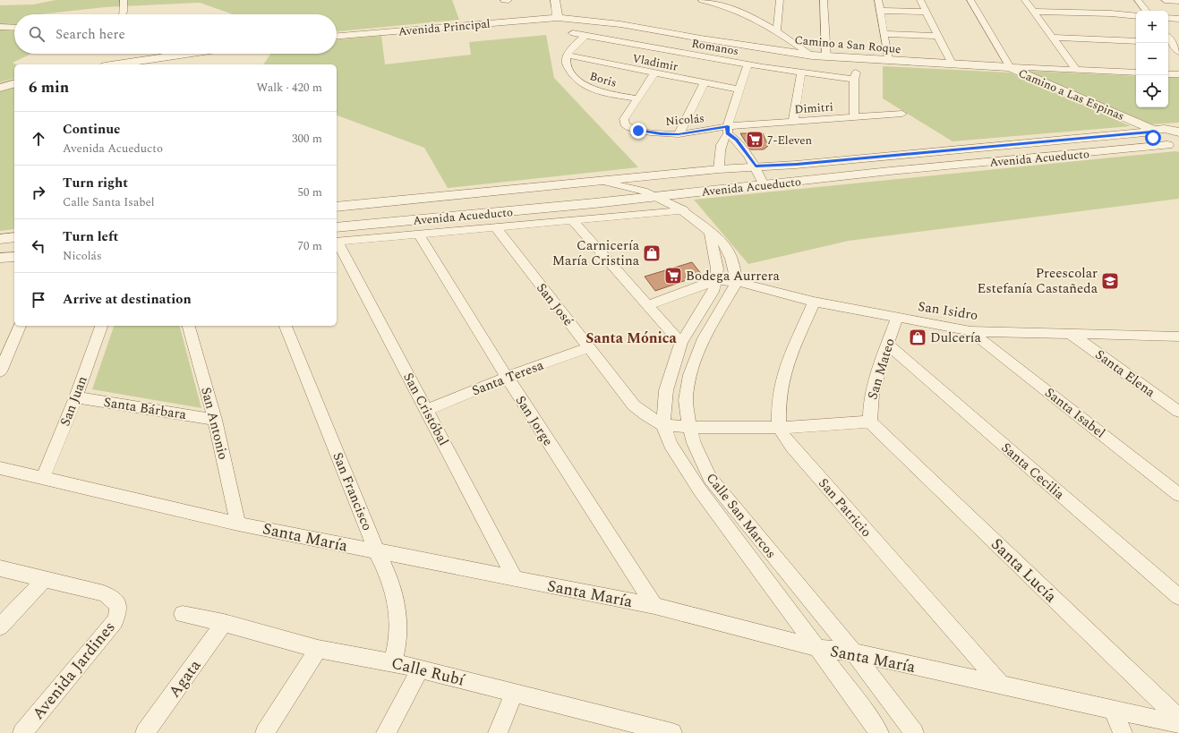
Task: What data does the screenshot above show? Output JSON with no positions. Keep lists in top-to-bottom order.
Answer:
{
  "streets": {
    "street": [
      "Avenida Principal",
      "Camino a San Roque",
      "Romanos",
      "Vladimir",
      "Boris",
      "Camino a Las Espinas",
      "Dimitri",
      "Nicolás",
      "Avenida Acueducto",
      "San José",
      "San Isidro",
      "San Mateo",
      "Santa Elena",
      "Santa Teresa",
      "San Juan",
      "Santa Bárbara",
      "San Cristóbal",
      "Santa Isabel",
      "San Jorge",
      "San Antonio",
      "Santa Cecilia",
      "San Francisco",
      "San Patricio",
      "Calle San Marcos",
      "Santa María",
      "Santa Lucía",
      "Avenida Jardines",
      "Calle Rubí",
      "Agata"
    ]
  },
  "crossings": [
    ["Avenida Principal", "Camino a San Roque"],
    ["Camino a San Roque", "Camino a Las Espinas"],
    ["Romanos", "Dimitri"],
    ["Vladimir", "Boris"],
    ["Boris", "Nicolás"],
    ["Camino a Las Espinas", "Avenida Acueducto"],
    ["Dimitri", "Nicolás"],
    ["San José", "Santa Teresa"],
    ["San José", "Calle San Marcos"],
    ["San Isidro", "San Mateo"],
    ["San Isidro", "Santa Elena"],
    ["San Isidro", "Santa Isabel"],
    ["San Isidro", "San Patricio"],
    ["San Isidro", "Calle San Marcos"],
    ["San Mateo", "Santa Cecilia"],
    ["San Mateo", "Santa Lucía"],
    ["Santa Teresa", "San Cristóbal"],
    ["Santa Teresa", "San Jorge"],
    ["San Juan", "Santa Bárbara"],
    ["San Juan", "Santa María"],
    ["Santa Bárbara", "San Antonio"],
    ["San Cristóbal", "Santa María"],
    ["San Jorge", "Santa María"],
    ["San Antonio", "Santa María"],
    ["San Francisco", "Santa María"],
    ["San Francisco", "Calle Rubí"],
    ["San Patricio", "Santa María"],
    ["Calle San Marcos", "Santa María"],
    ["Calle Rubí", "Agata"]
  ],
  "districts": ["Santa Mónica"],
  "places": {
    "supermarket": ["7-Eleven", "Bodega Aurrera"],
    "shop": ["Carnicería María Cristina", "Dulcería"],
    "school or university": ["Preescolar Estefanía Castañeda"]
  },
  "page": {
    "map_buttons": ["+", "−"],
    "search": "Search here",
    "heading": ["6 min", "Walk · 420 m"],
    "list": [
      ["Continue", "Avenida Acueducto", "300 m"],
      ["Turn right", "Calle Santa Isabel", "50 m"],
      ["Turn left", "Nicolás", "70 m"],
      "Arrive at destination"
    ]
  }
}
